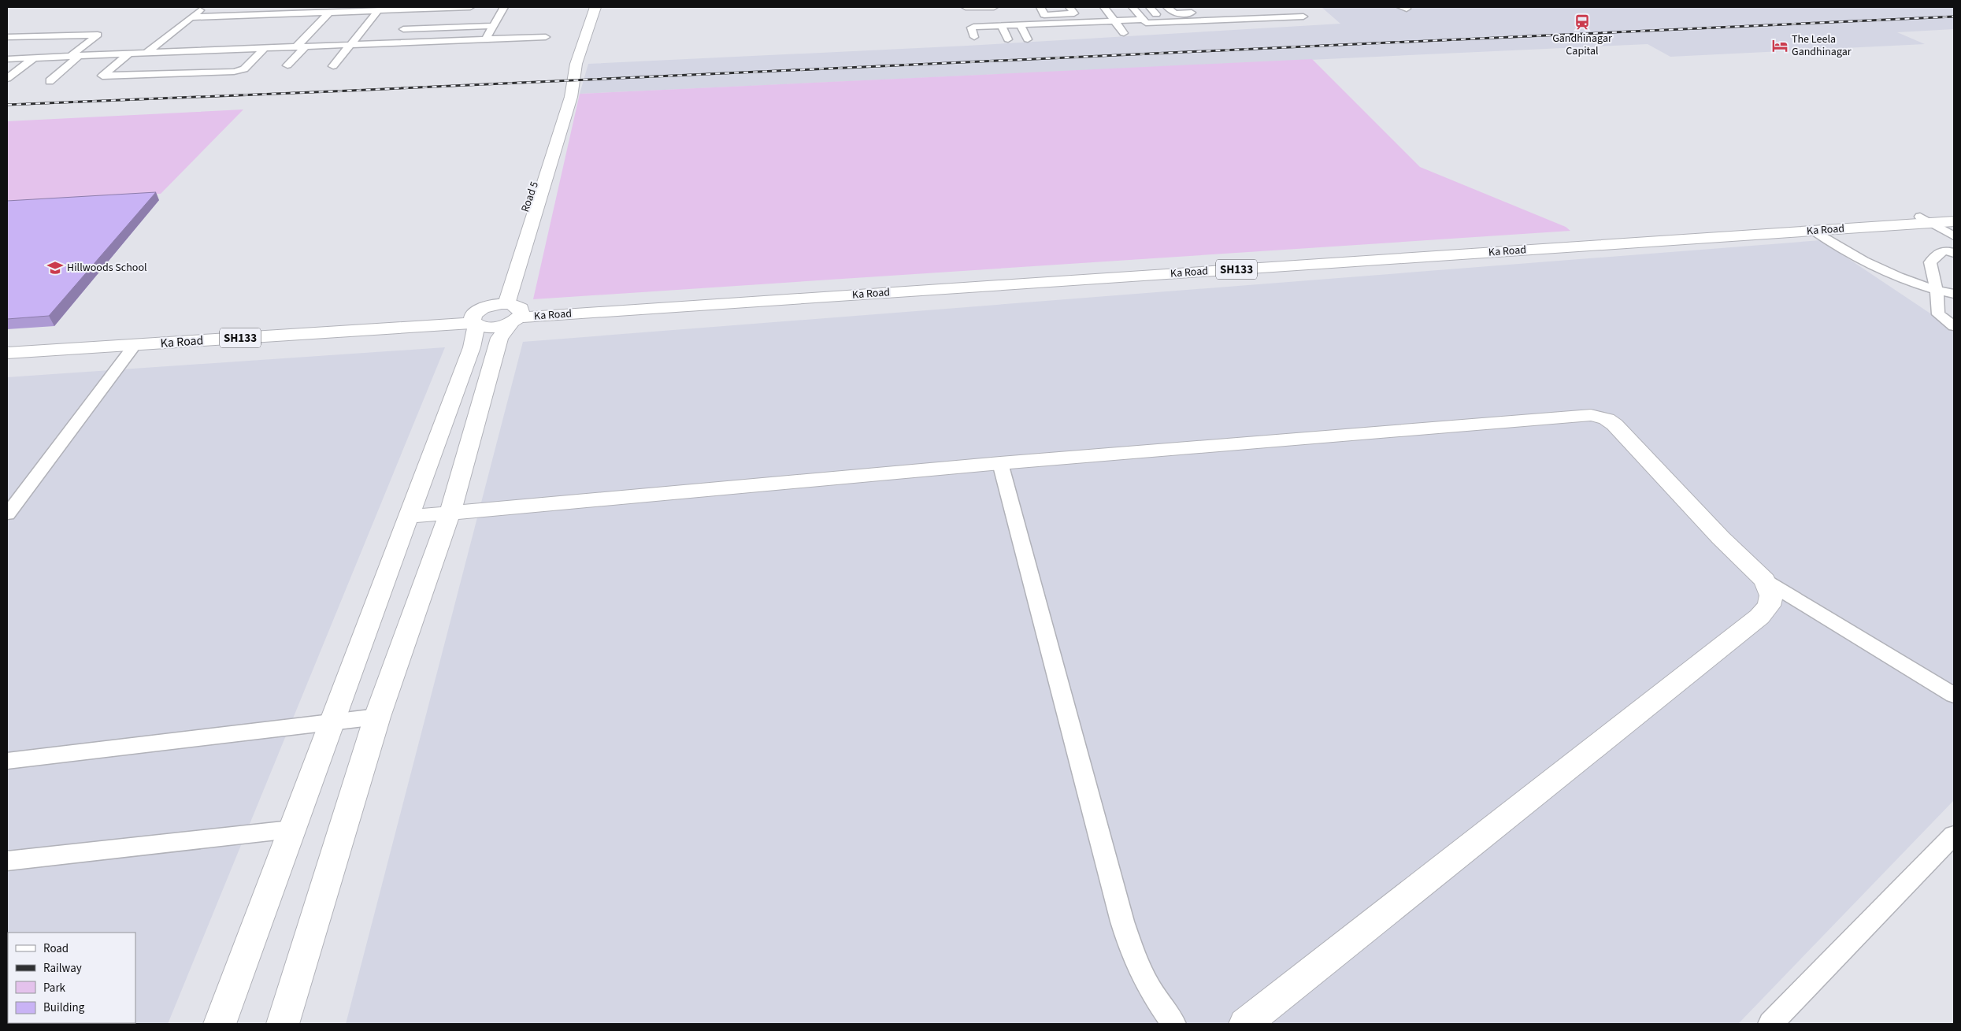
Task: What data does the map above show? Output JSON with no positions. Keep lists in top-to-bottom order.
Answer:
{
  "streets": {
    "street": ["Road 5", "Ka Road", "SH133"]
  },
  "crossings": [
    ["Road 5", "Ka Road"],
    ["Road 5", "SH133"],
    ["Ka Road", "SH133"]
  ],
  "places": {
    "station": ["Gandhinagar Capital"],
    "hotel": ["The Leela Gandhinagar"],
    "school or university": ["Hillwoods School"]
  },
  "legend": [
    "Road",
    "Railway",
    "Park",
    "Building"
  ]
}
